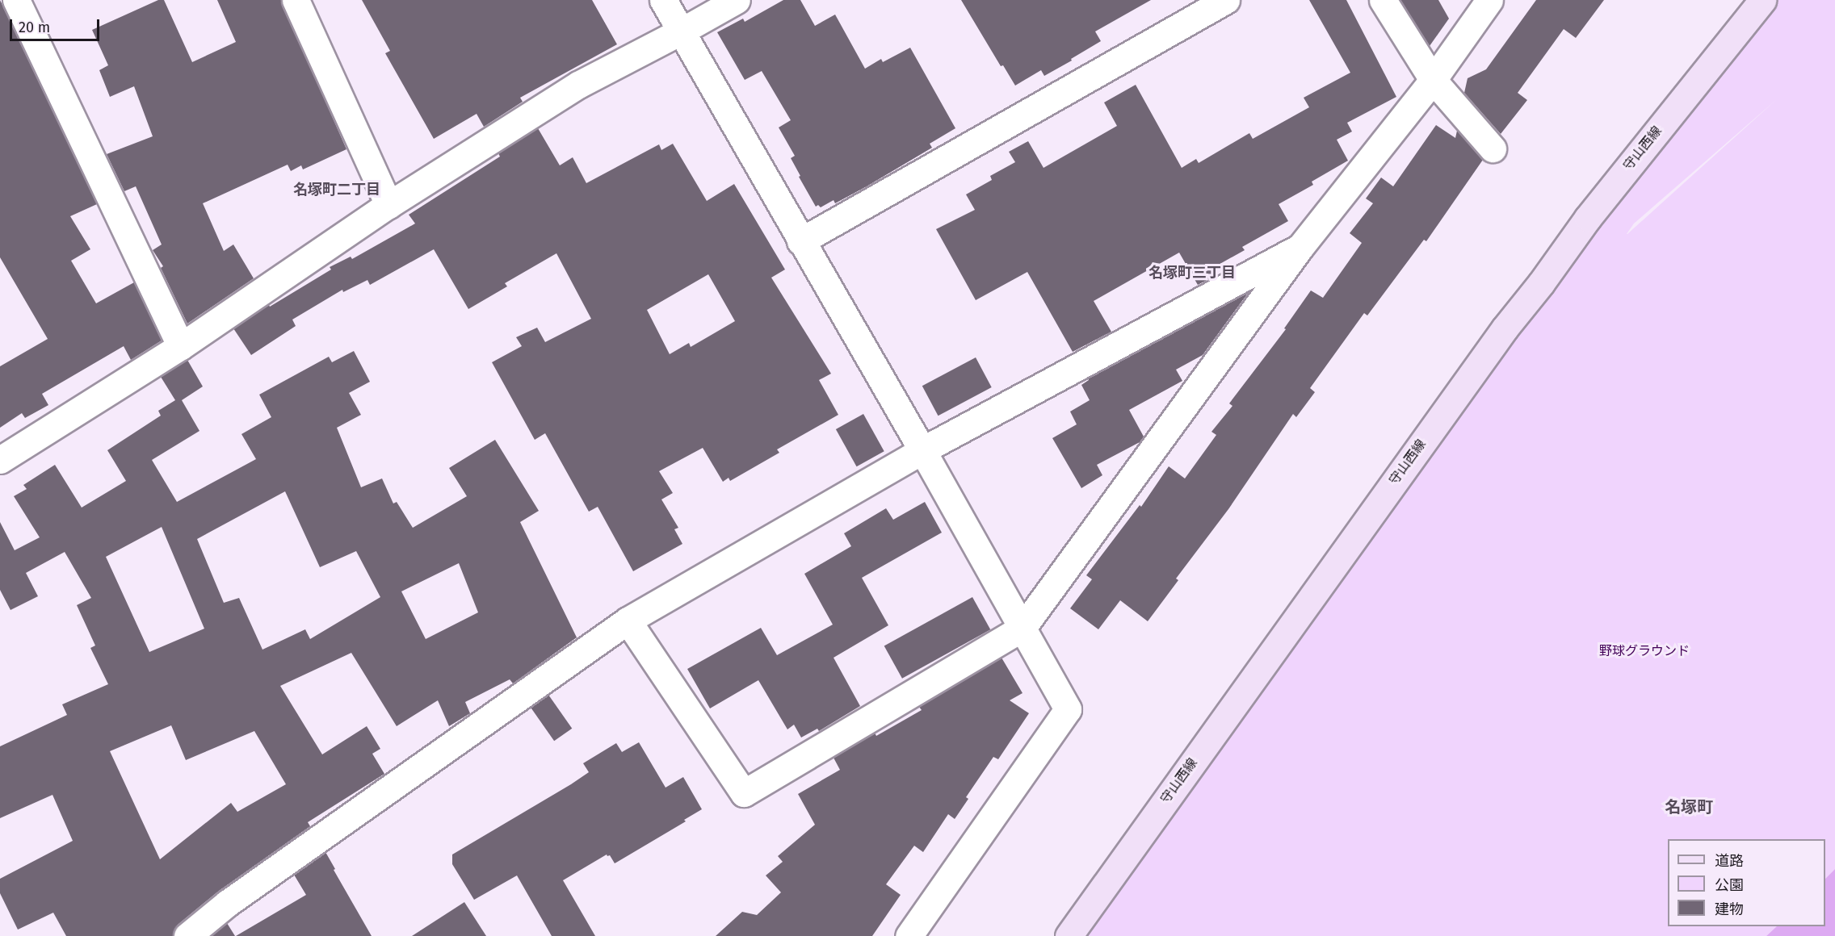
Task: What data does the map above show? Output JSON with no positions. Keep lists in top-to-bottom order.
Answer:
{
  "streets": {
    "main road": ["守山西線"]
  },
  "districts": ["名塚町二丁目", "名塚町三丁目", "名塚町"],
  "parks": ["野球グラウンド"],
  "legend": ["道路", "公園", "建物"],
  "scale_bar": "20 m"
}
